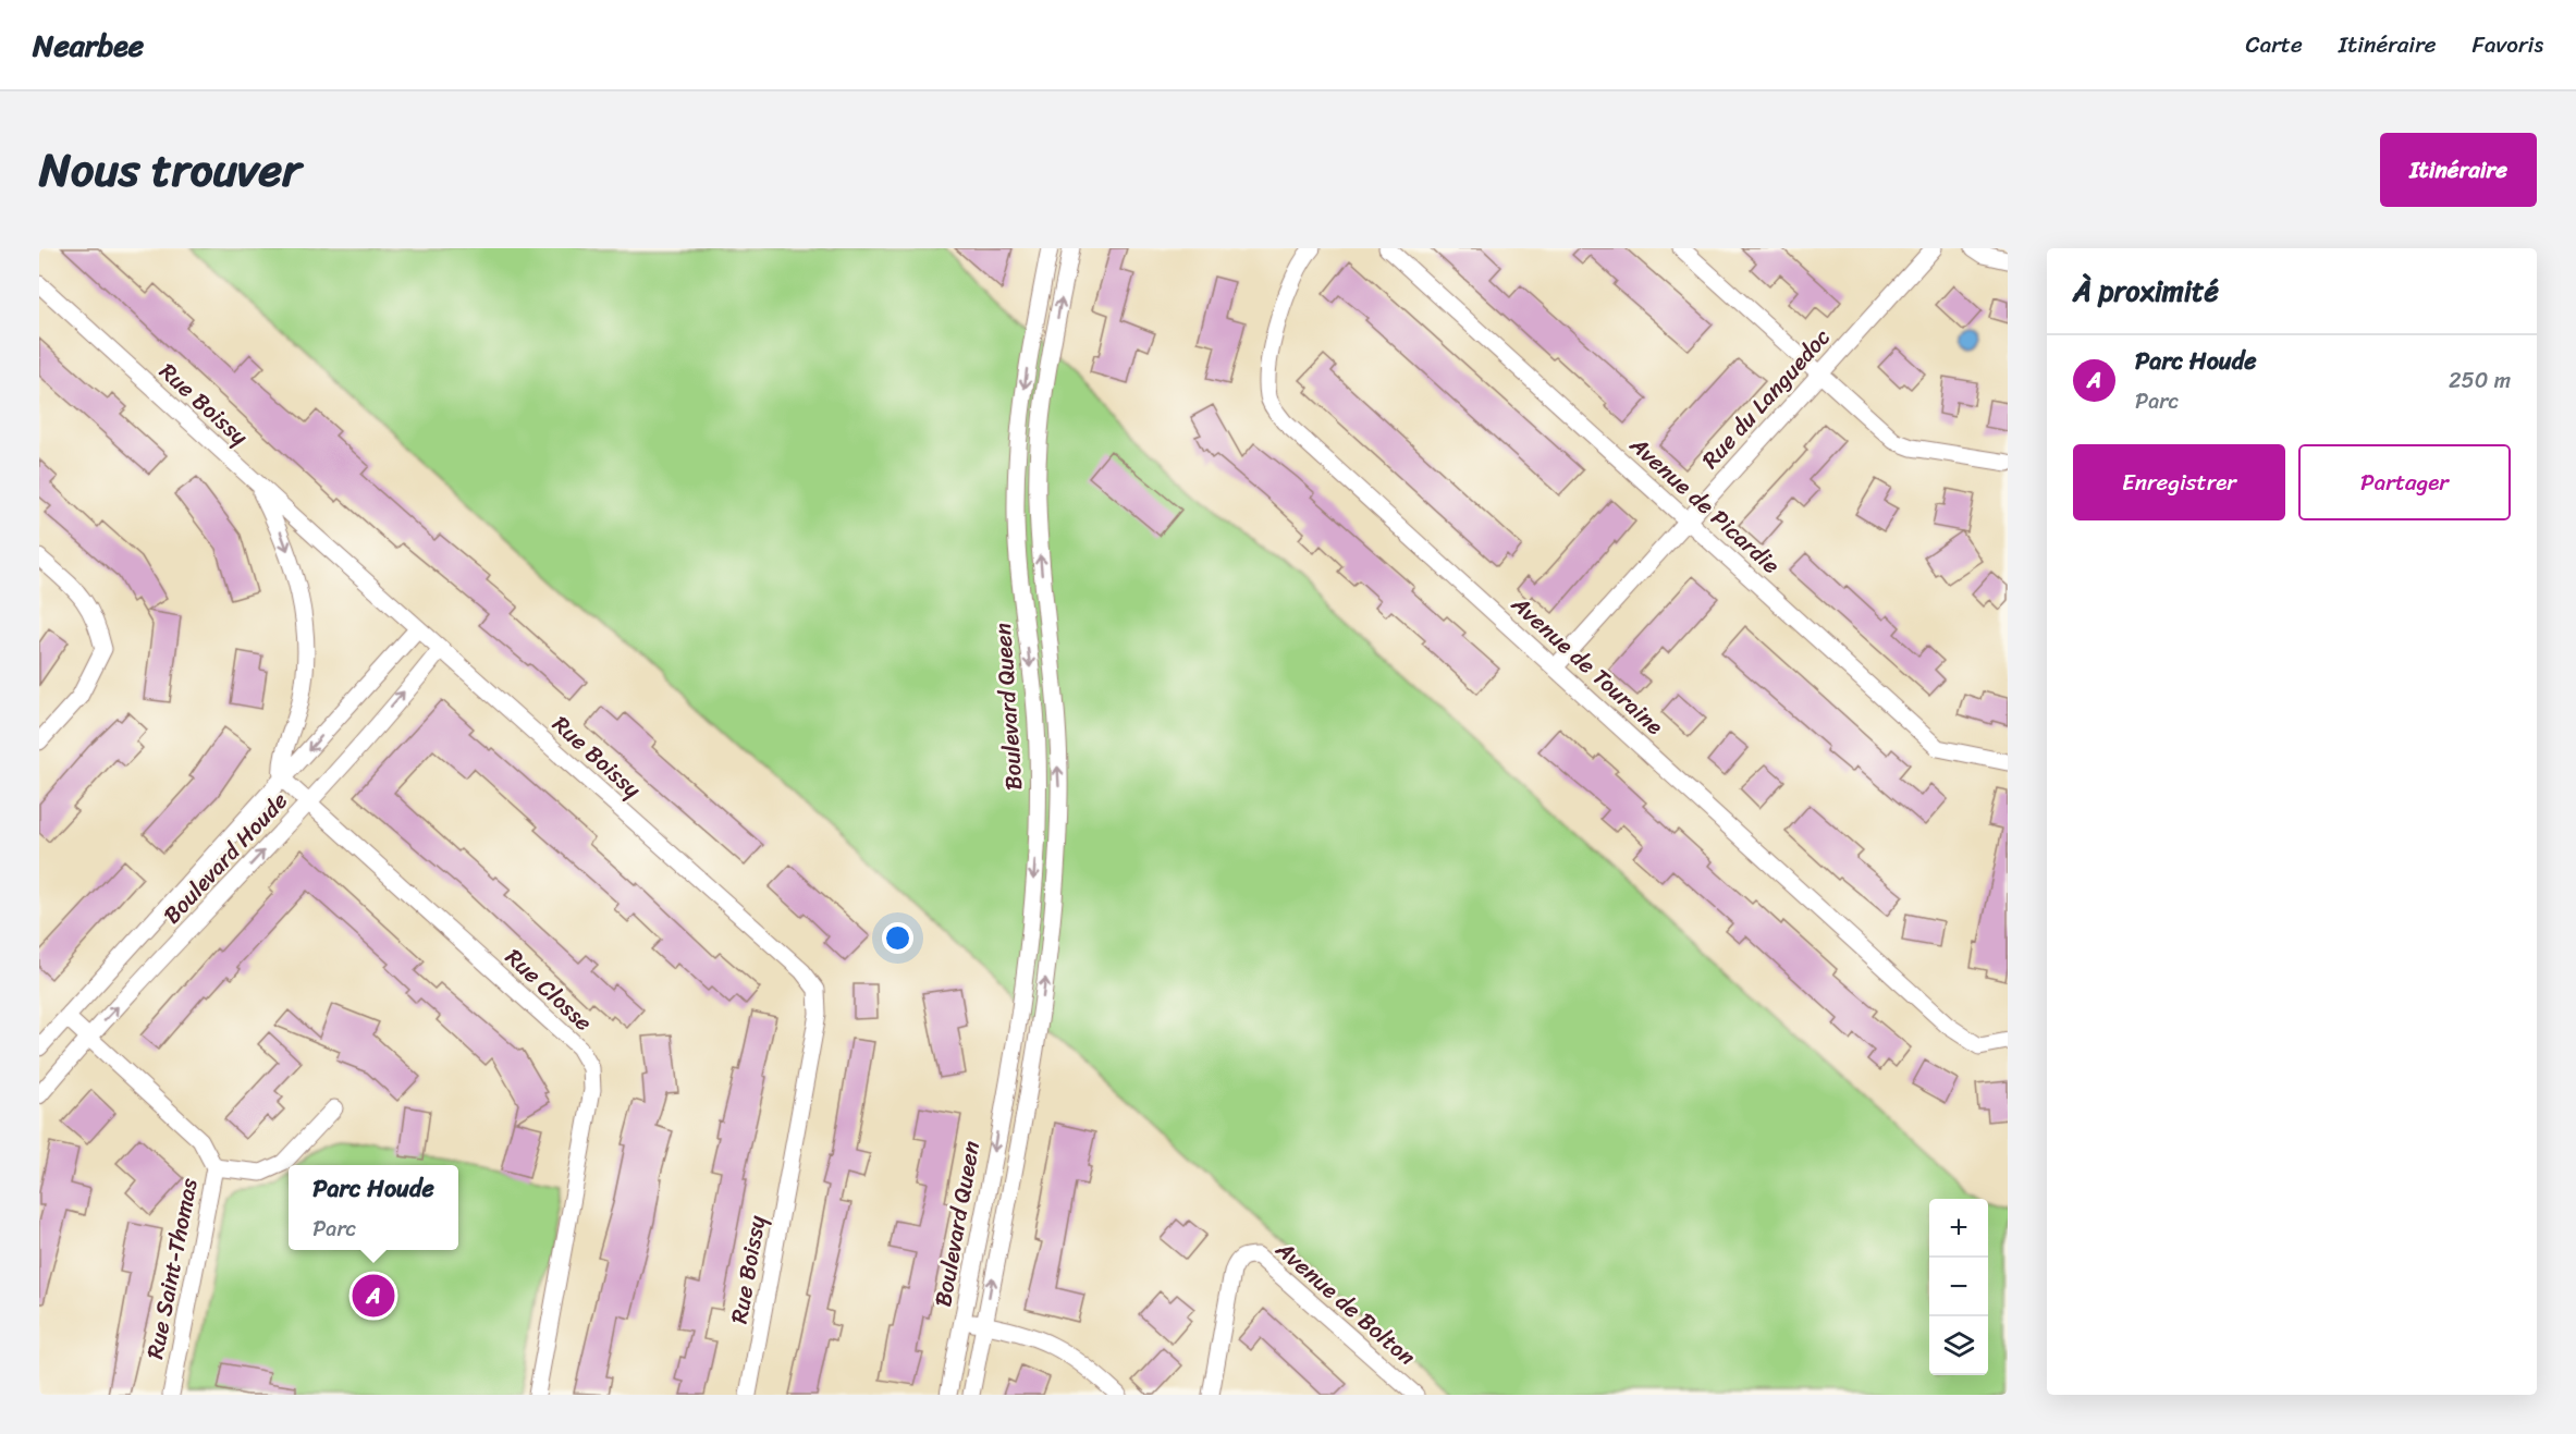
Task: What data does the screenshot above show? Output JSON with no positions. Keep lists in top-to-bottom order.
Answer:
{
  "streets": {
    "street": [
      "Rue du Languedoc",
      "Rue Boissy",
      "Avenue de Picardie",
      "Avenue de Touraine",
      "Boulevard Queen",
      "Boulevard Houde",
      "Rue Closse",
      "Rue Saint-Thomas",
      "Avenue de Bolton"
    ]
  },
  "crossings": [
    ["Rue du Languedoc", "Avenue de Picardie"],
    ["Rue du Languedoc", "Avenue de Touraine"],
    ["Rue Boissy", "Boulevard Houde"],
    ["Boulevard Houde", "Rue Closse"],
    ["Boulevard Houde", "Rue Saint-Thomas"]
  ],
  "page": {
    "header": "Nearbee",
    "nav": ["Carte", "Itinéraire", "Favoris"],
    "title": "Nous trouver",
    "buttons": [
      "Itinéraire",
      ["Enregistrer", "Partager"]
    ],
    "heading": "À proximité",
    "list": [
      {
        "mark": "A",
        "name": "Parc Houde",
        "note": "Parc",
        "value": "250 m"
      }
    ],
    "popup": ["Parc Houde", "Parc"],
    "map_buttons": ["+", "−"],
    "pins": "A"
  }
}
